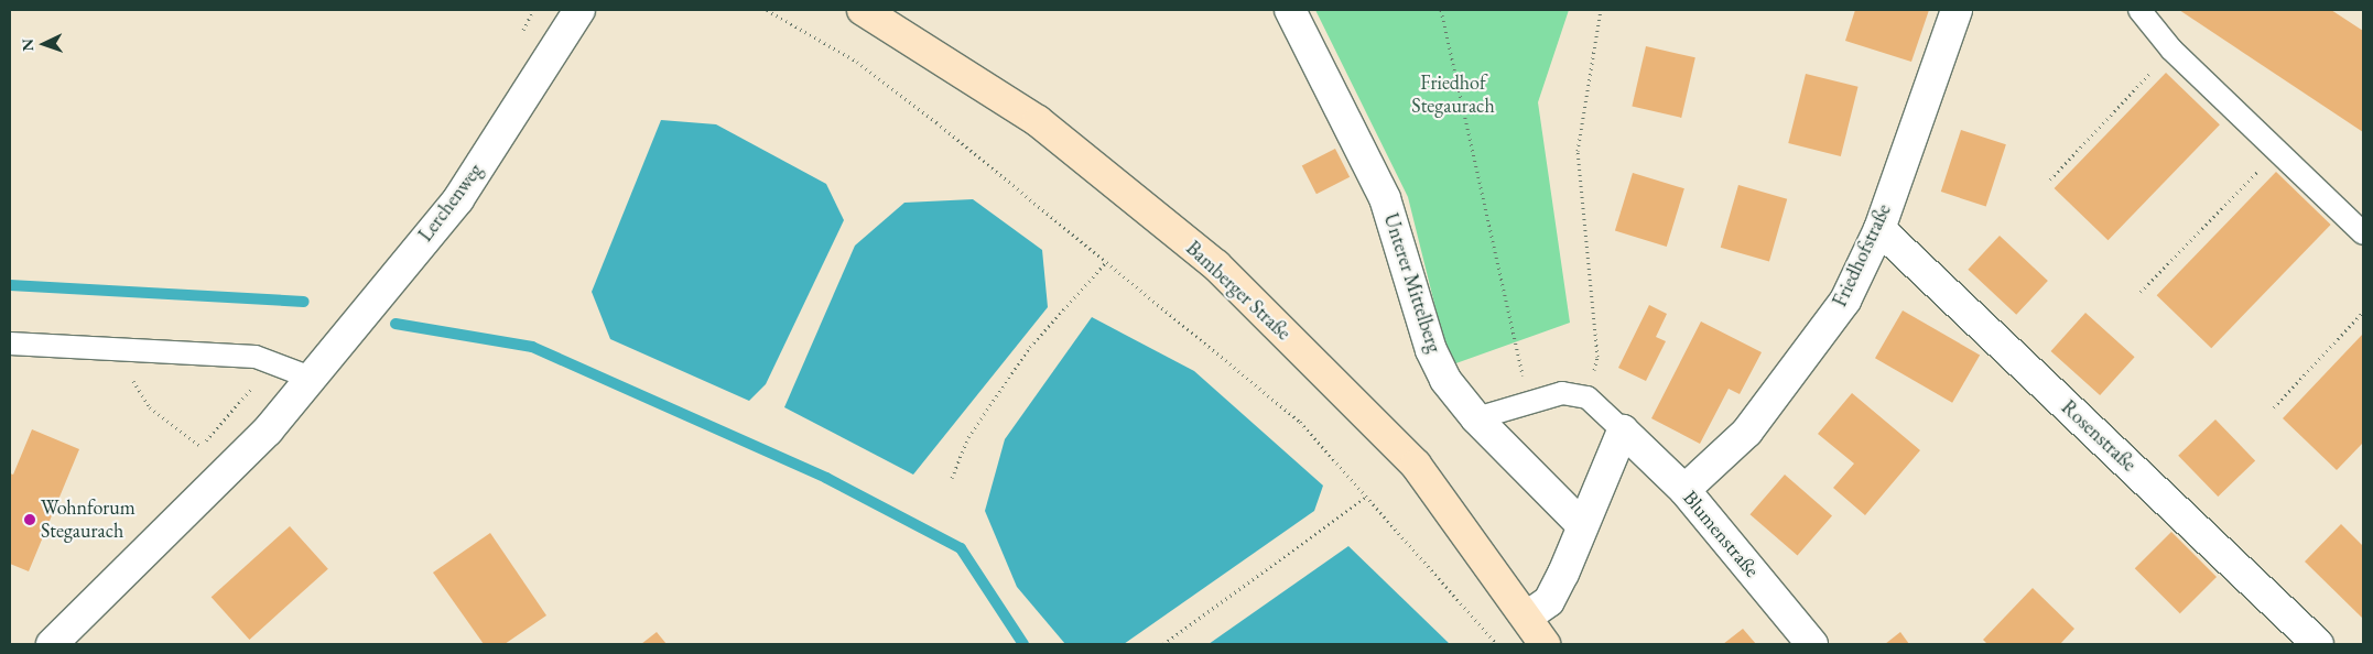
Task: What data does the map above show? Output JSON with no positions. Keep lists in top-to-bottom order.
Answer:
{
  "streets": {
    "main road": ["Bamberger Straße"],
    "street": [
      "Lerchenweg",
      "Friedhofstraße",
      "Unterer Mittelberg",
      "Rosenstraße",
      "Blumenstraße"
    ]
  },
  "crossings": [
    ["Friedhofstraße", "Rosenstraße"],
    ["Friedhofstraße", "Blumenstraße"]
  ],
  "parks": ["Friedhof Stegaurach"],
  "places": ["Wohnforum Stegaurach"],
  "north": "left"
}
